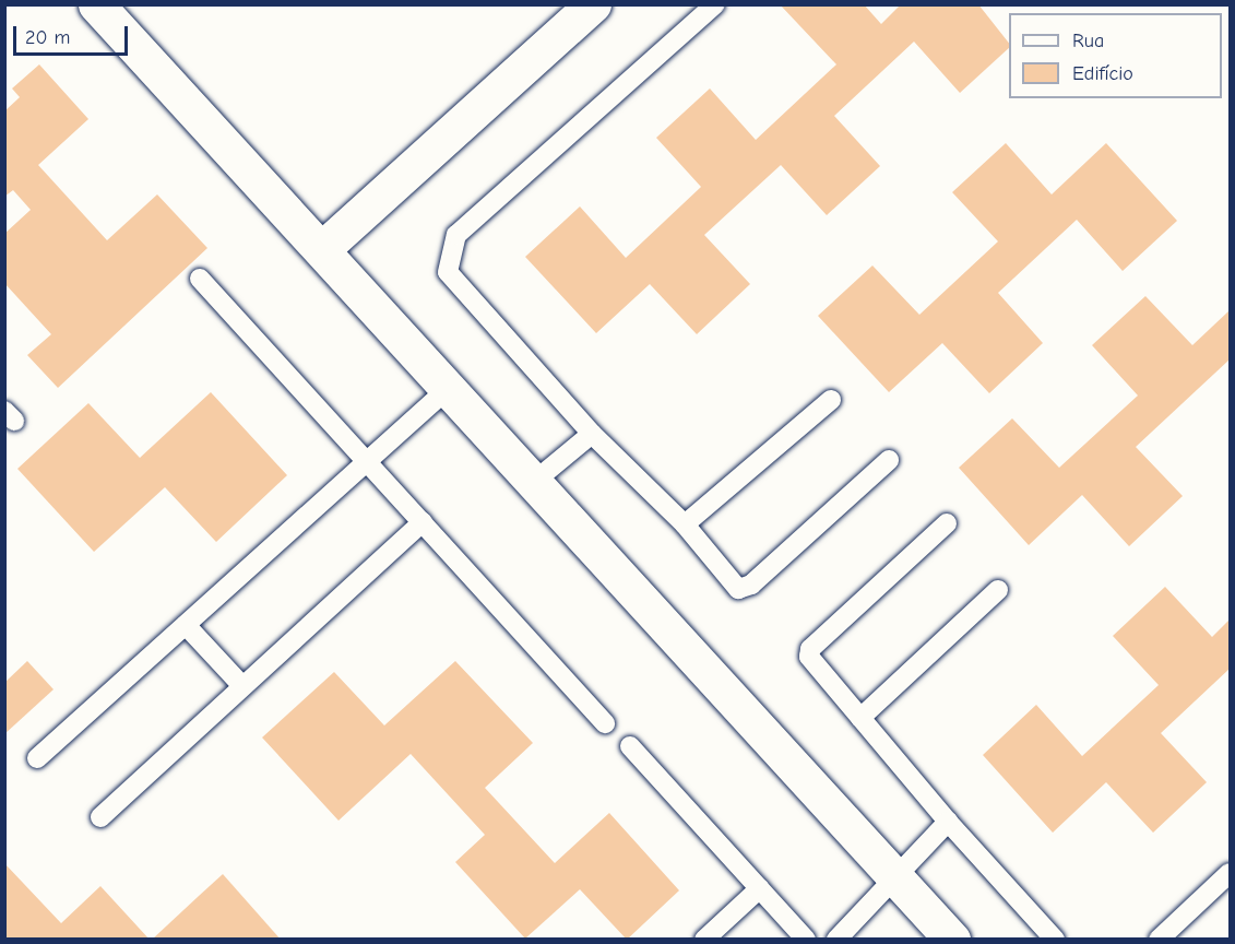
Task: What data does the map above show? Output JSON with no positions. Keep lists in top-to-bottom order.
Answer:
{
  "legend": ["Rua", "Edifício"],
  "scale_bar": "20 m"
}
